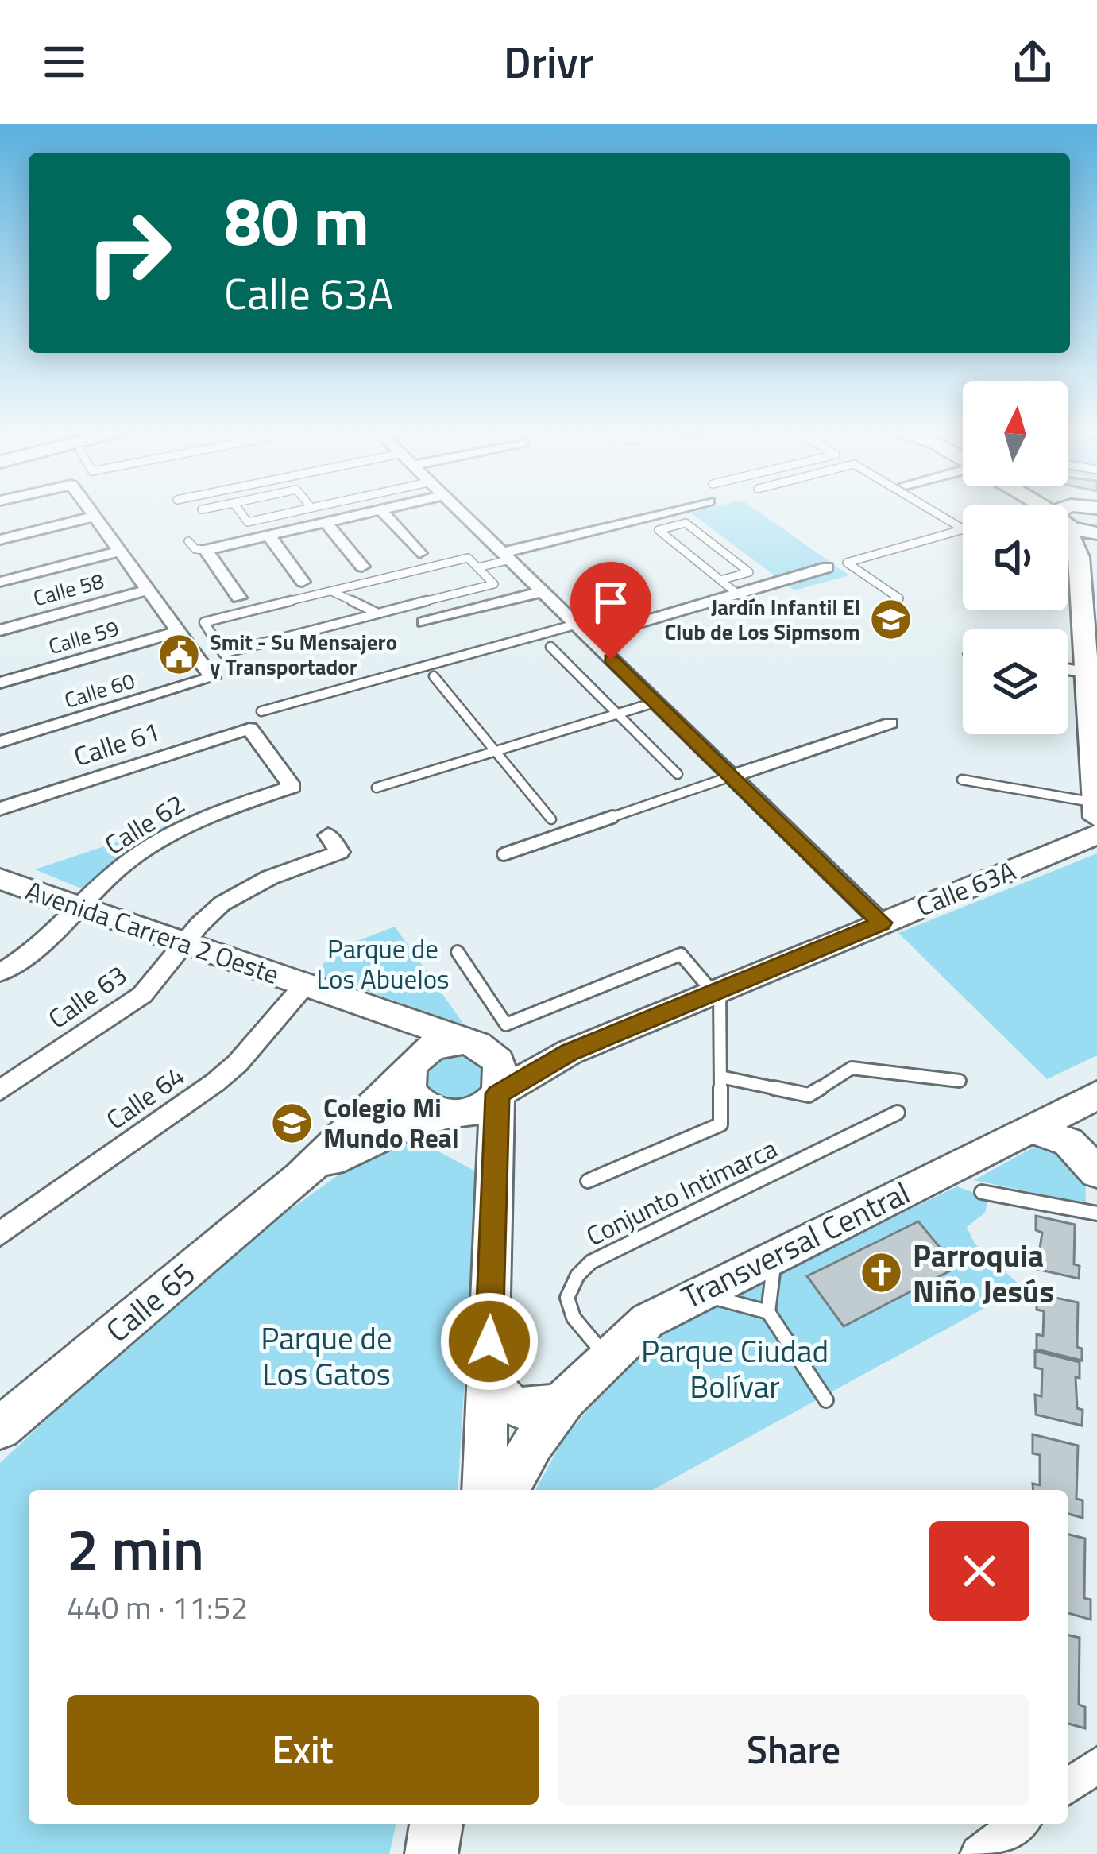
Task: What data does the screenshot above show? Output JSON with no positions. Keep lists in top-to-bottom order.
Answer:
{
  "streets": {
    "main road": [
      "Calle 63A",
      "Avenida Carrera 2 Oeste",
      "Transversal Central",
      "Calle 65"
    ],
    "street": [
      "Calle 58",
      "Calle 59",
      "Calle 60",
      "Calle 61",
      "Calle 62",
      "Calle 63",
      "Calle 64"
    ],
    "lane": ["Conjunto Intimarca"]
  },
  "crossings": [
    ["Calle 59", "Calle 60"],
    ["Calle 61", "Calle 62"],
    ["Calle 62", "Avenida Carrera 2 Oeste"],
    ["Calle 63A", "Avenida Carrera 2 Oeste"],
    ["Calle 63A", "Calle 65"],
    ["Avenida Carrera 2 Oeste", "Calle 63"],
    ["Avenida Carrera 2 Oeste", "Calle 64"],
    ["Avenida Carrera 2 Oeste", "Calle 65"],
    ["Conjunto Intimarca", "Transversal Central"]
  ],
  "parks": ["Parque de Los Abuelos", "Parque de Los Gatos", "Parque Ciudad Bolívar"],
  "places": {
    "school or university": ["Jardín Infantil El Club de Los Sipmsom", "Colegio Mi Mundo Real"],
    "public building": ["Smit - Su Mensajero y Transportador"],
    "church": ["Parroquia Niño Jesús"]
  },
  "north": "top",
  "page": {
    "header": "Drivr",
    "turn": ["80 m", "Calle 63A"],
    "heading": ["2 min", "440 m · 11:52"],
    "buttons": ["Exit", "Share"]
  }
}
